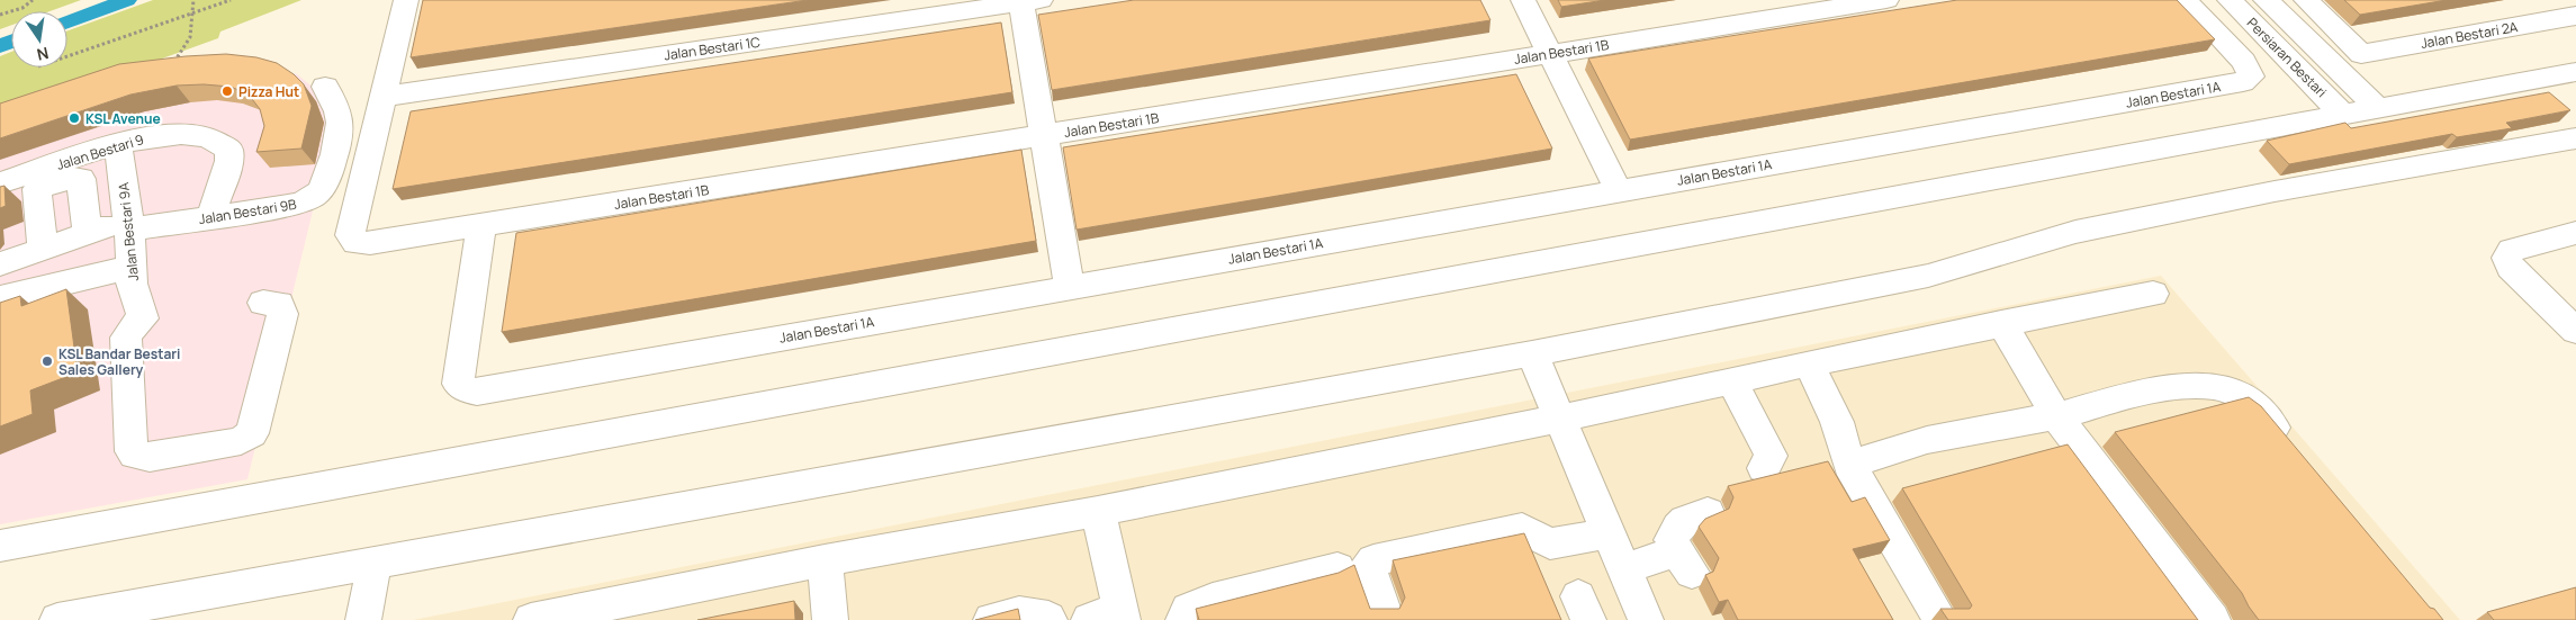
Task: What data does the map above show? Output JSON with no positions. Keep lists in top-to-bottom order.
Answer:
{
  "streets": {
    "street": [
      "Jalan Bestari 2A",
      "Jalan Bestari 1C",
      "Jalan Bestari 1B",
      "Persiaran Bestari",
      "Jalan Bestari 1A",
      "Jalan Bestari 9",
      "Jalan Bestari 9B",
      "Jalan Bestari 9A"
    ]
  },
  "crossings": [
    ["Jalan Bestari 1C", "Jalan Bestari 1B"],
    ["Jalan Bestari 1B", "Jalan Bestari 1A"],
    ["Jalan Bestari 9", "Jalan Bestari 9B"],
    ["Jalan Bestari 9", "Jalan Bestari 9A"],
    ["Jalan Bestari 9B", "Jalan Bestari 9A"]
  ],
  "places": ["Pizza Hut", "KSL Avenue", "KSL Bandar Bestari Sales Gallery"],
  "north": "bottom"
}
